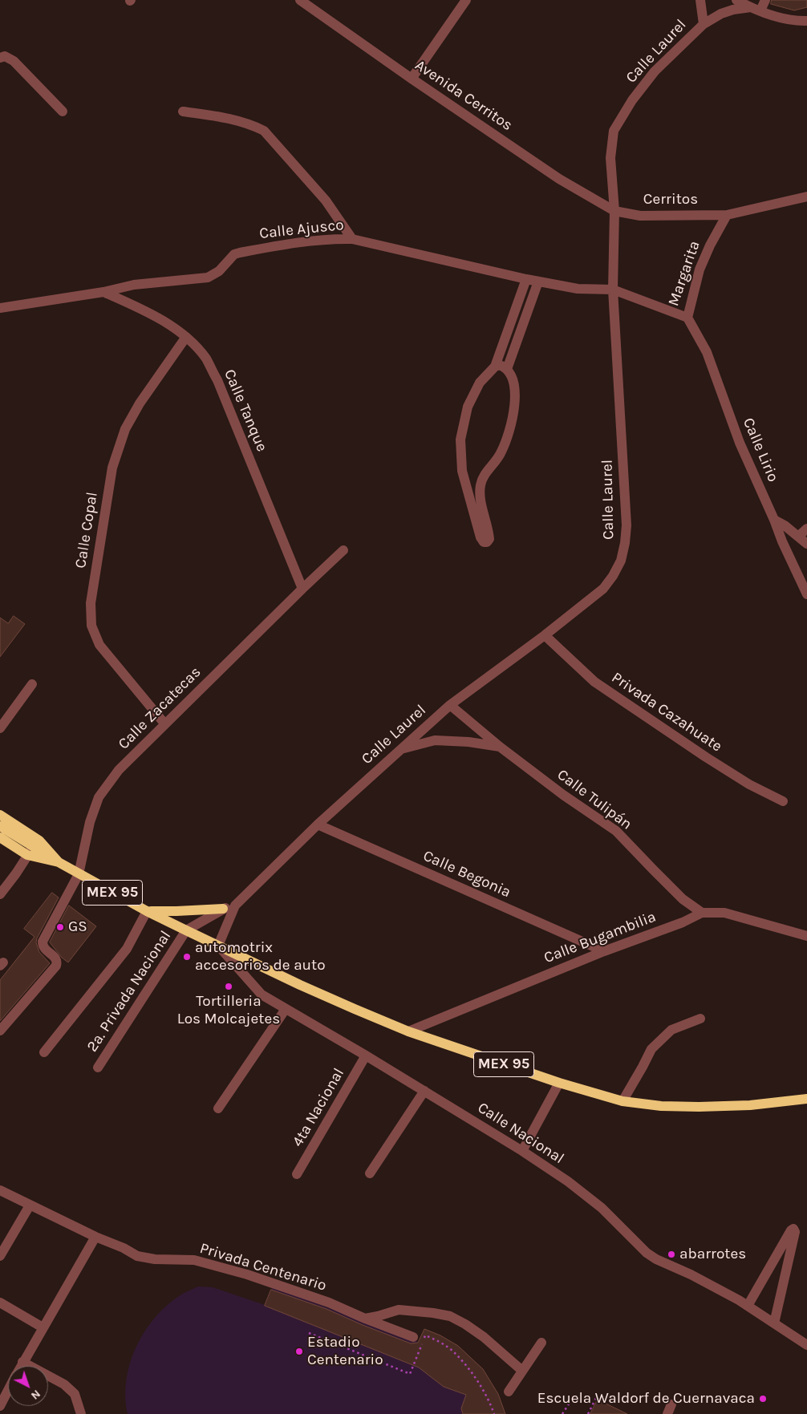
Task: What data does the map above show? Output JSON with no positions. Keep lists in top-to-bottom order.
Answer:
{
  "streets": {
    "main road": ["MEX 95"],
    "street": [
      "Calle Laurel",
      "Avenida Cerritos",
      "Cerritos",
      "Calle Ajusco",
      "Margarita",
      "Calle Tanque",
      "Calle Lirio",
      "Calle Copal",
      "Calle Zacatecas",
      "Privada Cazahuate",
      "Calle Tulipán",
      "Calle Begonia",
      "Calle Bugambilia",
      "2a. Privada Nacional",
      "4ta Nacional",
      "Calle Nacional",
      "Privada Centenario"
    ]
  },
  "crossings": [
    ["Calle Laurel", "Avenida Cerritos"],
    ["Calle Laurel", "Cerritos"],
    ["Calle Laurel", "Calle Ajusco"],
    ["Calle Laurel", "Margarita"],
    ["Calle Laurel", "Privada Cazahuate"],
    ["Calle Laurel", "Calle Tulipán"],
    ["Calle Laurel", "Calle Begonia"],
    ["Calle Laurel", "MEX 95"],
    ["Calle Laurel", "2a. Privada Nacional"],
    ["Calle Laurel", "Calle Nacional"],
    ["Avenida Cerritos", "Cerritos"],
    ["Cerritos", "Margarita"],
    ["Calle Ajusco", "Margarita"],
    ["Calle Ajusco", "Calle Tanque"],
    ["Margarita", "Calle Lirio"],
    ["Calle Tanque", "Calle Copal"],
    ["Calle Tanque", "Calle Zacatecas"],
    ["Calle Copal", "Calle Zacatecas"],
    ["Calle Zacatecas", "MEX 95"],
    ["Calle Tulipán", "Calle Bugambilia"],
    ["Calle Begonia", "Calle Bugambilia"],
    ["MEX 95", "Calle Bugambilia"],
    ["MEX 95", "2a. Privada Nacional"],
    ["MEX 95", "Calle Nacional"],
    ["4ta Nacional", "Calle Nacional"]
  ],
  "places": [
    "GS",
    "automotrix accesorios de auto",
    "Tortilleria Los Molcajetes",
    "abarrotes",
    "Estadio Centenario",
    "Escuela Waldorf de Cuernavaca"
  ],
  "north": "bottom right"
}
